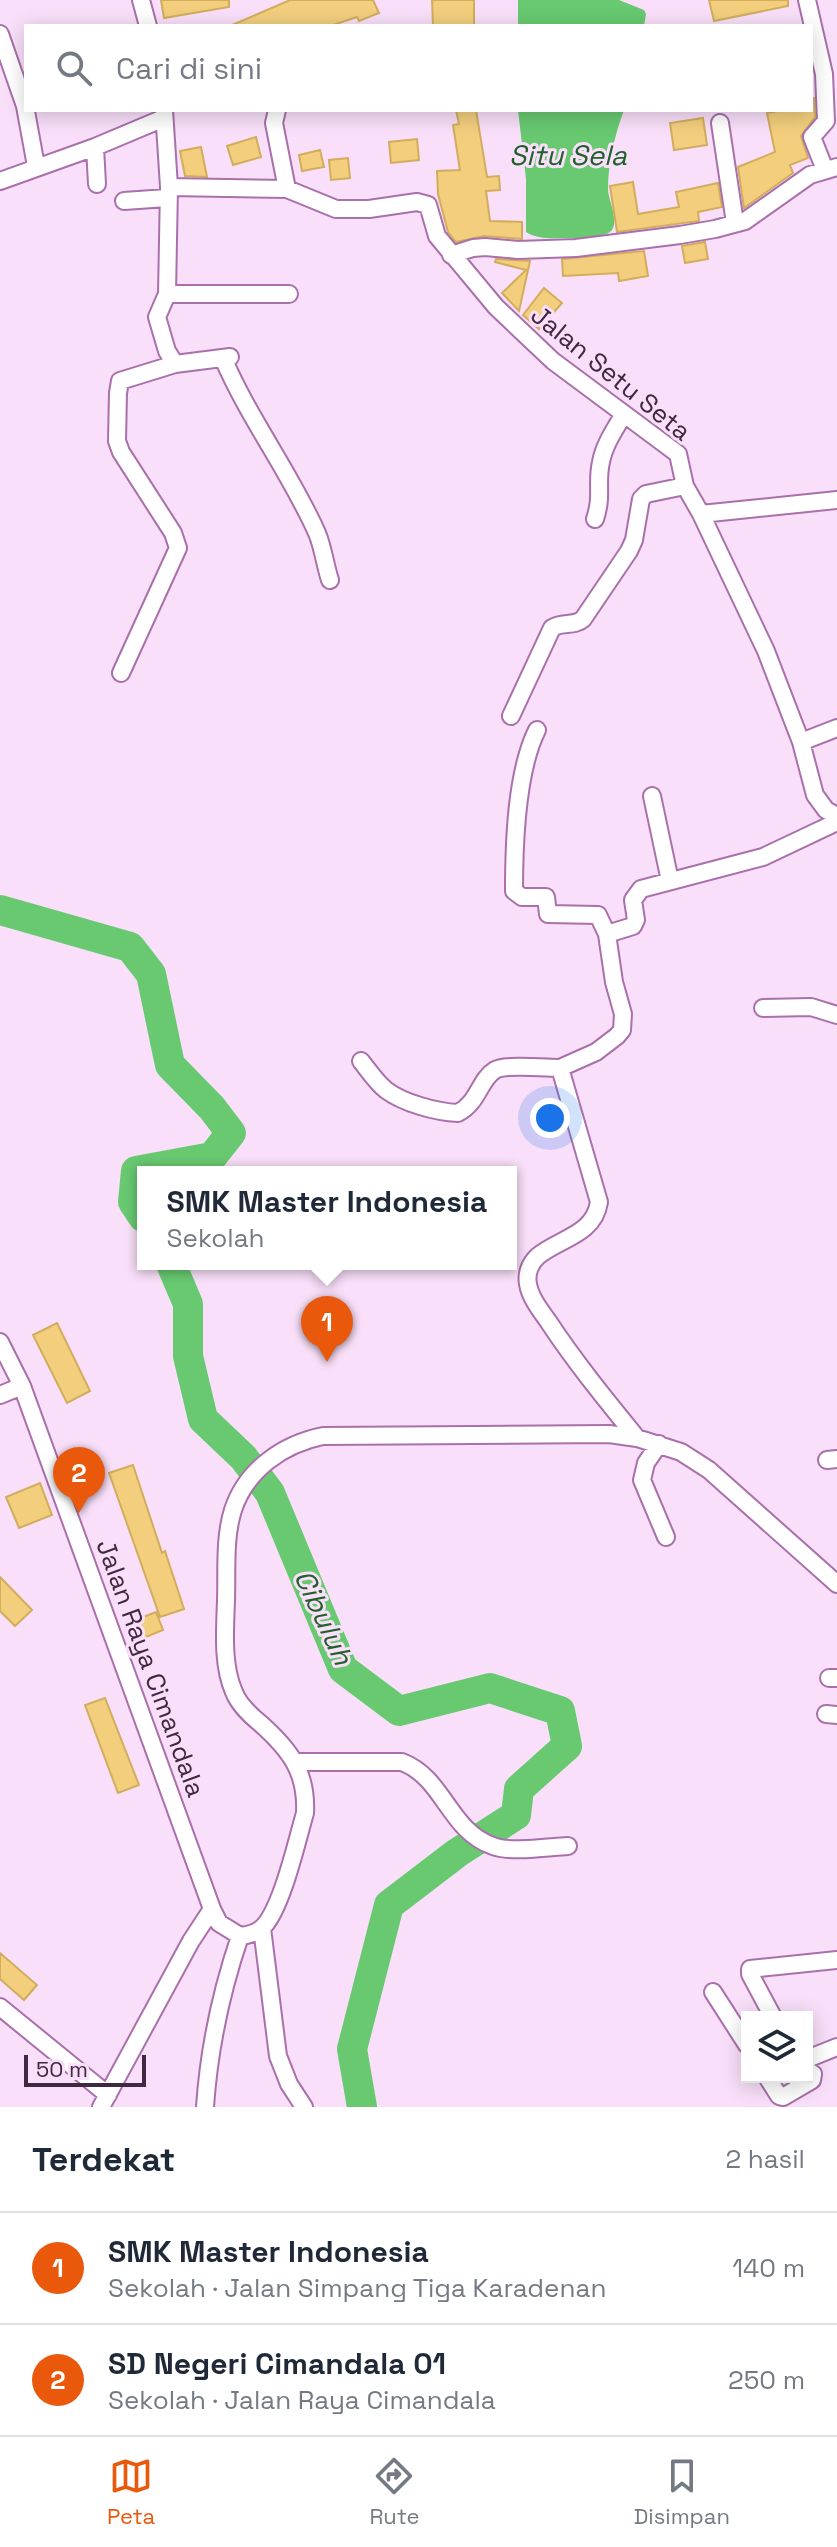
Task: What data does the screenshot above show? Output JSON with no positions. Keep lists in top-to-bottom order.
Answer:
{
  "streets": {
    "street": ["Jalan Setu Seta", "Jalan Raya Cimandala"]
  },
  "water": ["Situ Sela", "Cibuluh"],
  "scale_bar": "50 m",
  "page": {
    "search": "Cari di sini",
    "popup": ["SMK Master Indonesia", "Sekolah"],
    "pins": ["1", "2"],
    "scale": "50 m",
    "heading": ["Terdekat", "2 hasil"],
    "list": [
      {
        "mark": "1",
        "name": "SMK Master Indonesia",
        "note": "Sekolah · Jalan Simpang Tiga Karadenan",
        "value": "140 m"
      },
      {
        "mark": "2",
        "name": "SD Negeri Cimandala 01",
        "note": "Sekolah · Jalan Raya Cimandala",
        "value": "250 m"
      }
    ],
    "nav": ["Peta", "Rute", "Disimpan"]
  }
}
